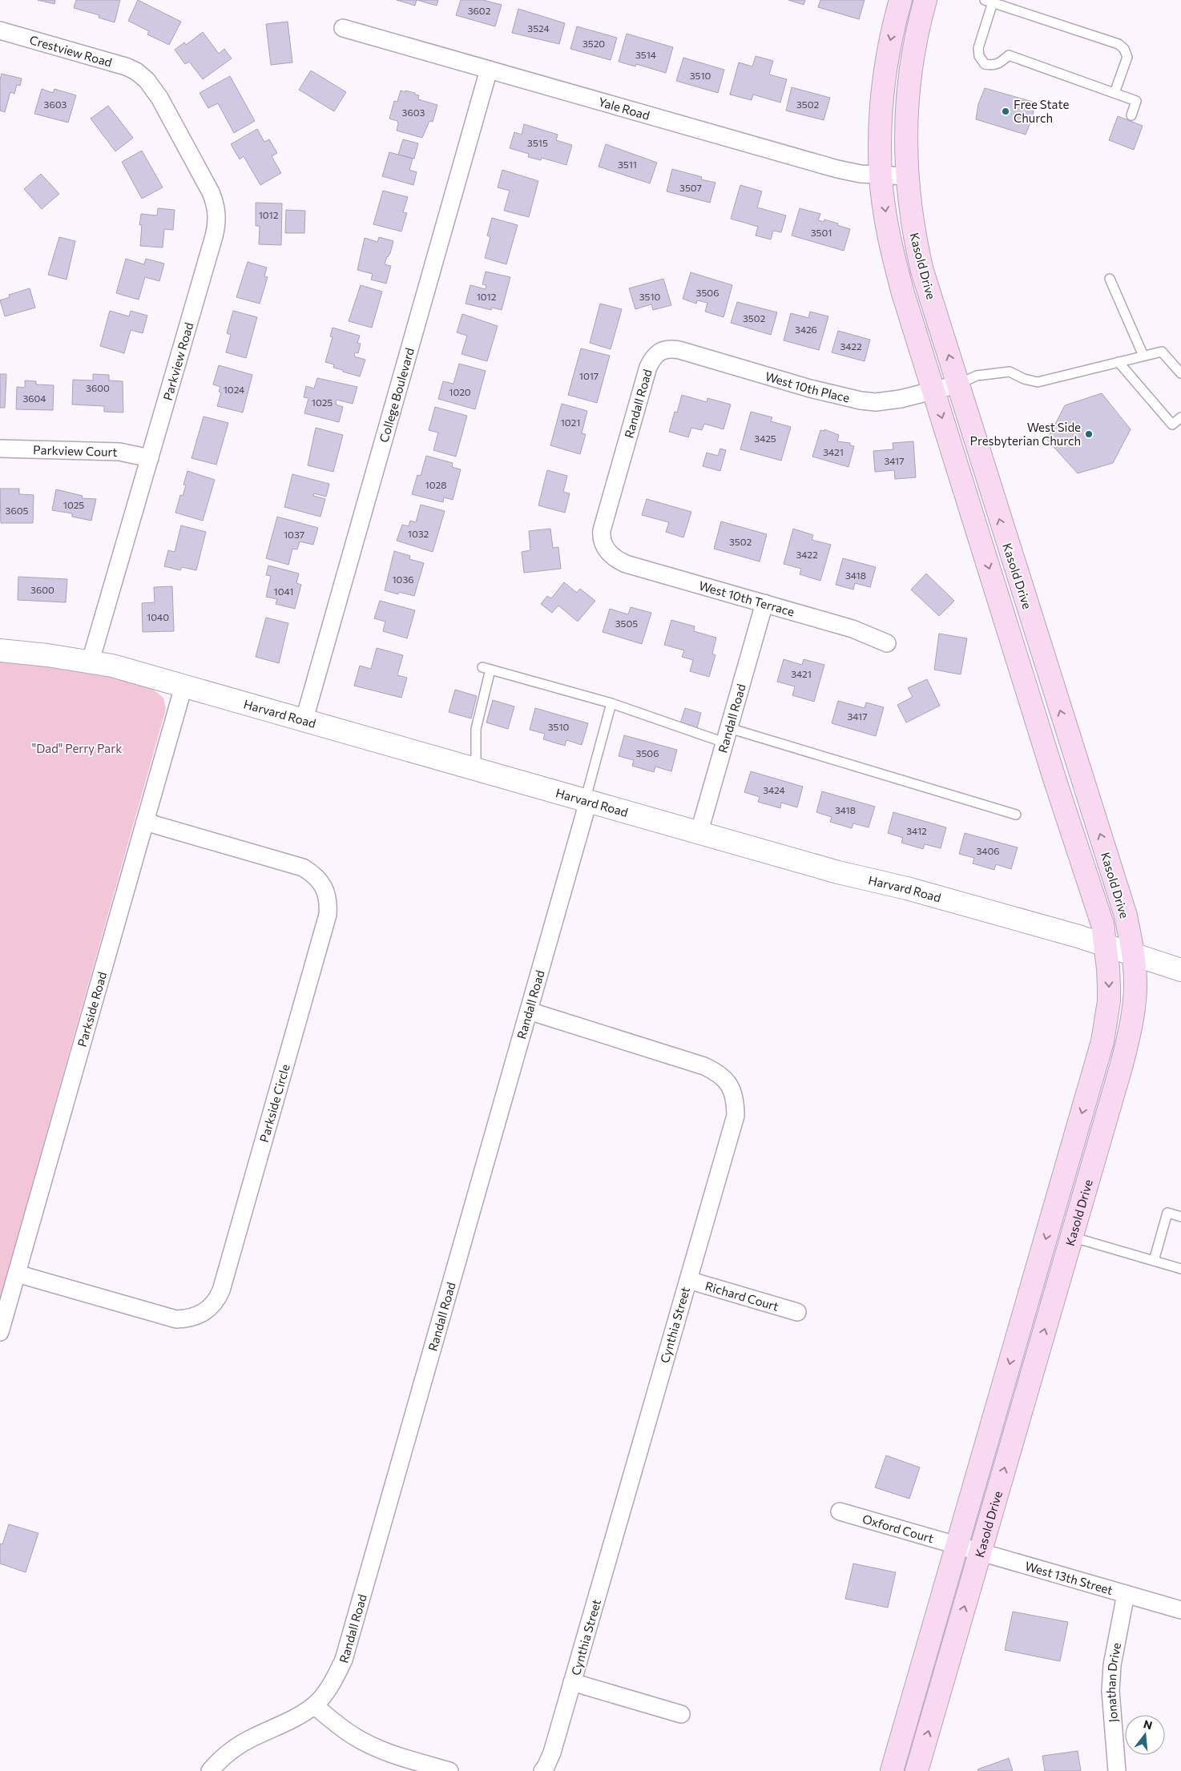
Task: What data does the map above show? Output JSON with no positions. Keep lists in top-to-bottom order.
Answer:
{
  "streets": {
    "main road": ["Kasold Drive"],
    "street": [
      "Crestview Road",
      "Yale Road",
      "Parkview Road",
      "West 10th Place",
      "College Boulevard",
      "Randall Road",
      "Parkview Court",
      "West 10th Terrace",
      "Harvard Road",
      "Parkside Road",
      "Parkside Circle",
      "Richard Court",
      "Cynthia Street",
      "Oxford Court",
      "West 13th Street",
      "Jonathan Drive"
    ]
  },
  "crossings": [
    ["Crestview Road", "Parkview Road"],
    ["Yale Road", "Kasold Drive"],
    ["Yale Road", "College Boulevard"],
    ["Kasold Drive", "West 10th Place"],
    ["Kasold Drive", "Harvard Road"],
    ["Kasold Drive", "Oxford Court"],
    ["Kasold Drive", "West 13th Street"],
    ["Parkview Road", "Parkview Court"],
    ["Parkview Road", "Harvard Road"],
    ["West 10th Place", "Randall Road"],
    ["College Boulevard", "Harvard Road"],
    ["Randall Road", "West 10th Terrace"],
    ["Randall Road", "Harvard Road"],
    ["Randall Road", "Cynthia Street"],
    ["Harvard Road", "Parkside Road"],
    ["Parkside Road", "Parkside Circle"],
    ["Richard Court", "Cynthia Street"],
    ["Oxford Court", "West 13th Street"],
    ["West 13th Street", "Jonathan Drive"]
  ],
  "parks": ["\"Dad\" Perry Park"],
  "places": ["Free State Church", "West Side Presbyterian Church"],
  "house_numbers": [
    "3602",
    "3524",
    "3520",
    "3514",
    "3510",
    "3603",
    "3502",
    "3603",
    "3515",
    "3511",
    "3507",
    "1012",
    "3501",
    "3506",
    "1012",
    "3510",
    "3502",
    "3426",
    "3422",
    "1017",
    "3600",
    "1024",
    "1020",
    "3604",
    "1025",
    "1021",
    "3425",
    "3421",
    "3417",
    "1028",
    "1025",
    "3605",
    "1032",
    "1037",
    "3502",
    "3422",
    "3418",
    "1036",
    "3600",
    "1041",
    "1040",
    "3505",
    "3421",
    "3417",
    "3510",
    "3506",
    "3424",
    "3418",
    "3412",
    "3406"
  ],
  "north": "top"
}
